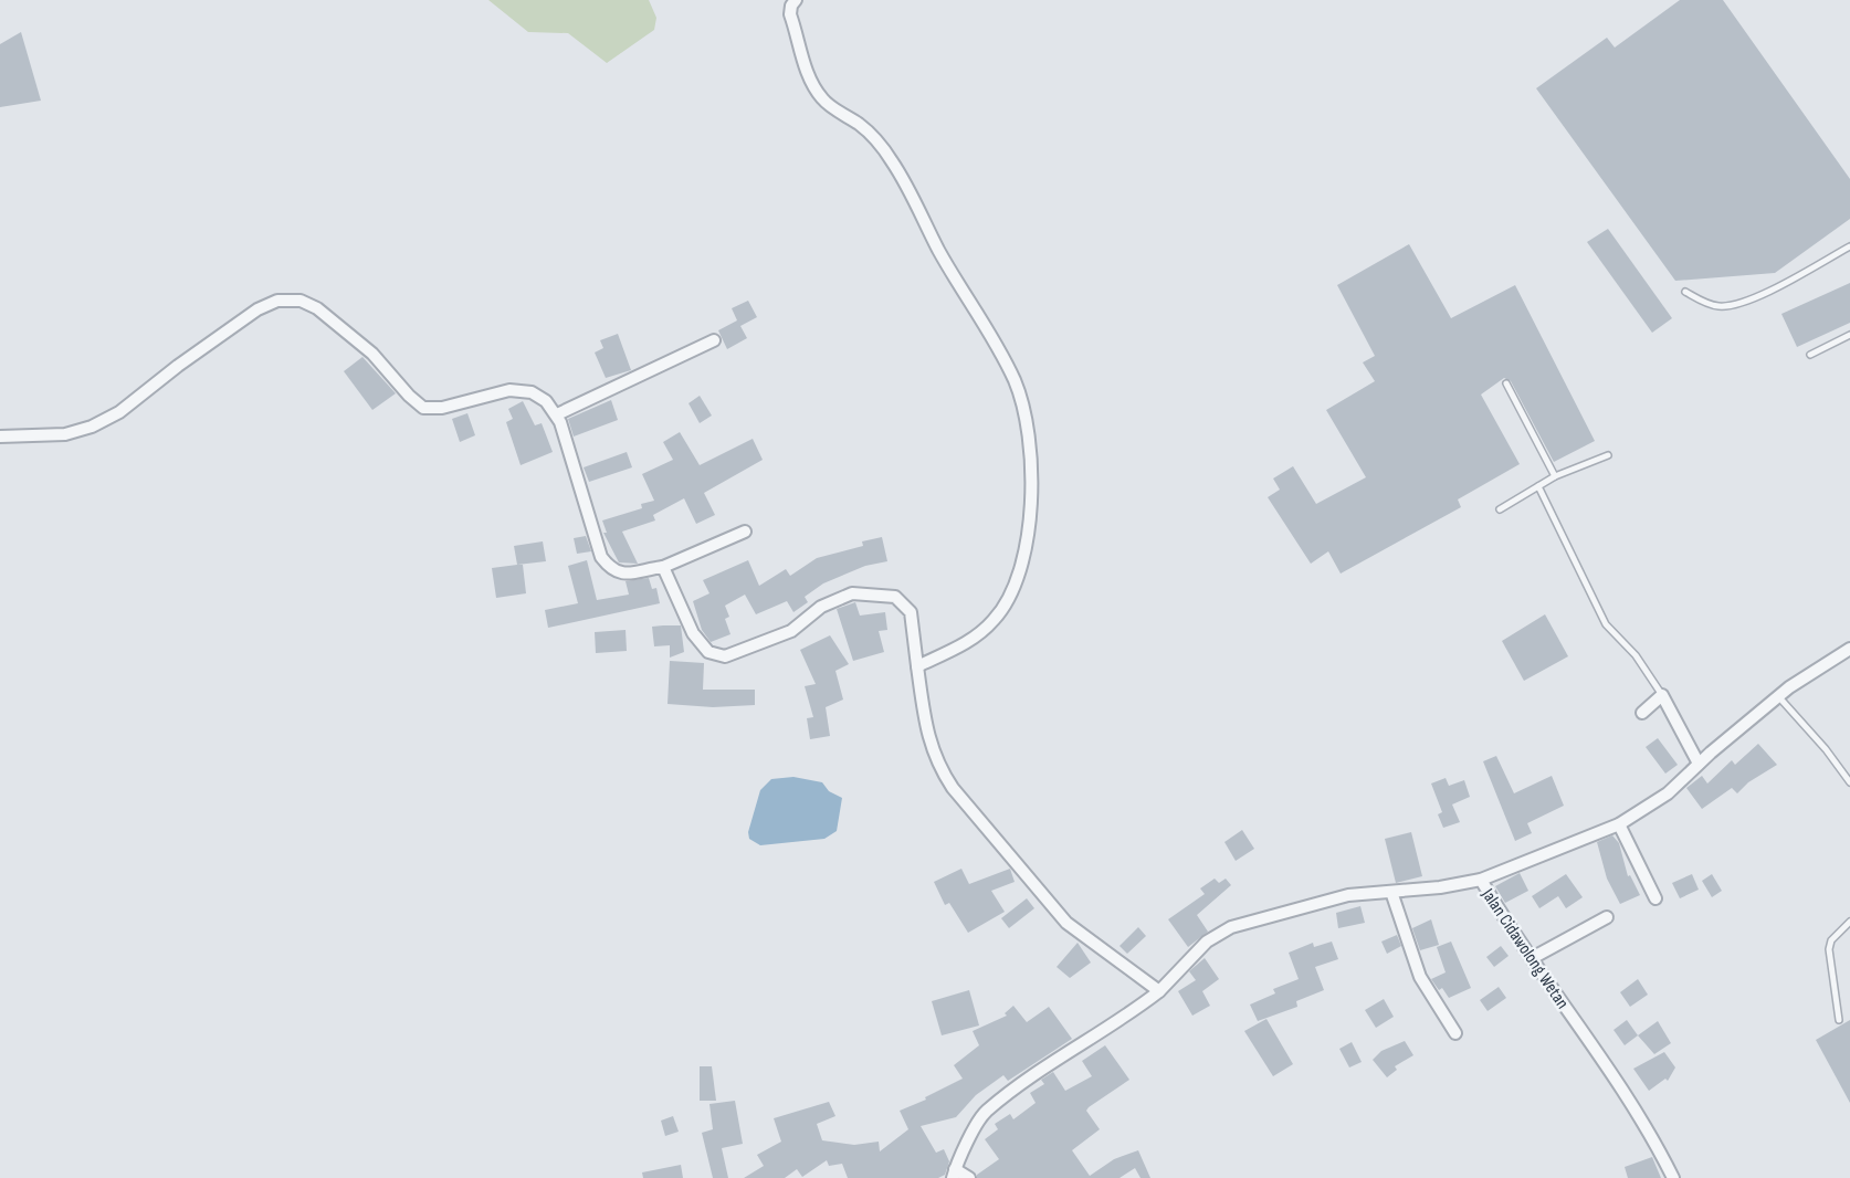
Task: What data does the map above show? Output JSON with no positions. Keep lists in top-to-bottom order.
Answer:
{
  "streets": {
    "street": ["Jalan Cidawolong Wetan"]
  }
}
